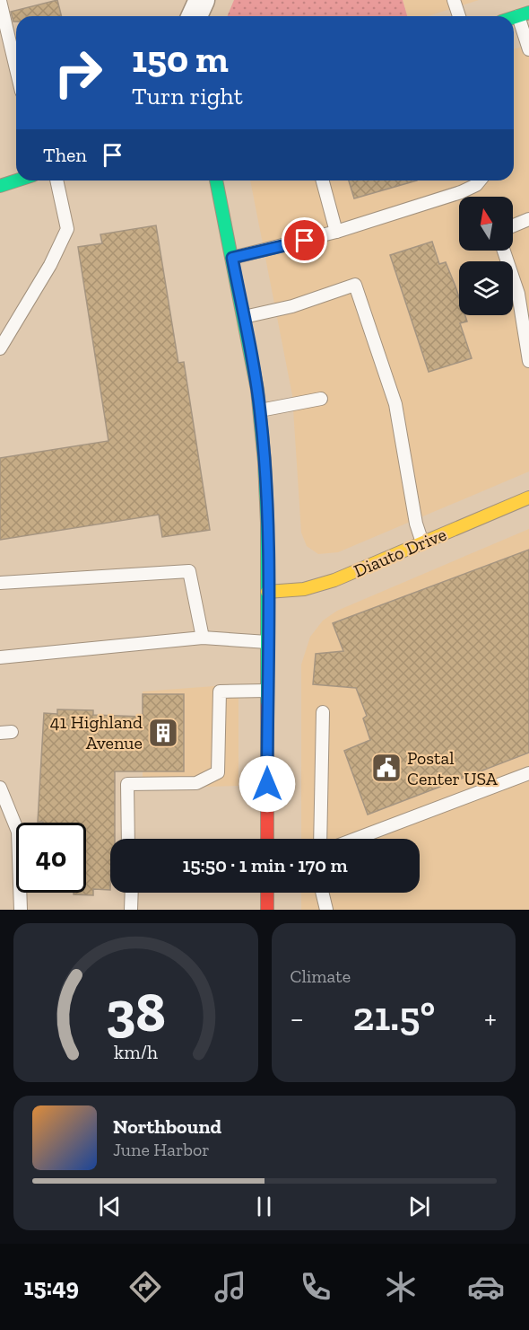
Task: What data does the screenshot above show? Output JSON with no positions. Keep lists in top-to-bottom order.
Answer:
{
  "streets": {
    "street": ["Diauto Drive"]
  },
  "places": {
    "building": ["41 Highland Avenue"],
    "public building": ["Postal Center USA"]
  },
  "north": "top",
  "page": {
    "turn": ["150 m", "Turn right"],
    "then": "Then",
    "limit": "40",
    "trip": "15:50 · 1 min · 170 m",
    "tile": "Climate",
    "heat": ["−", "21.5°", "+"],
    "song": ["Northbound", "June Harbor"],
    "tabs": "15:49",
    "gauge": ["38", "km/h"]
  }
}
